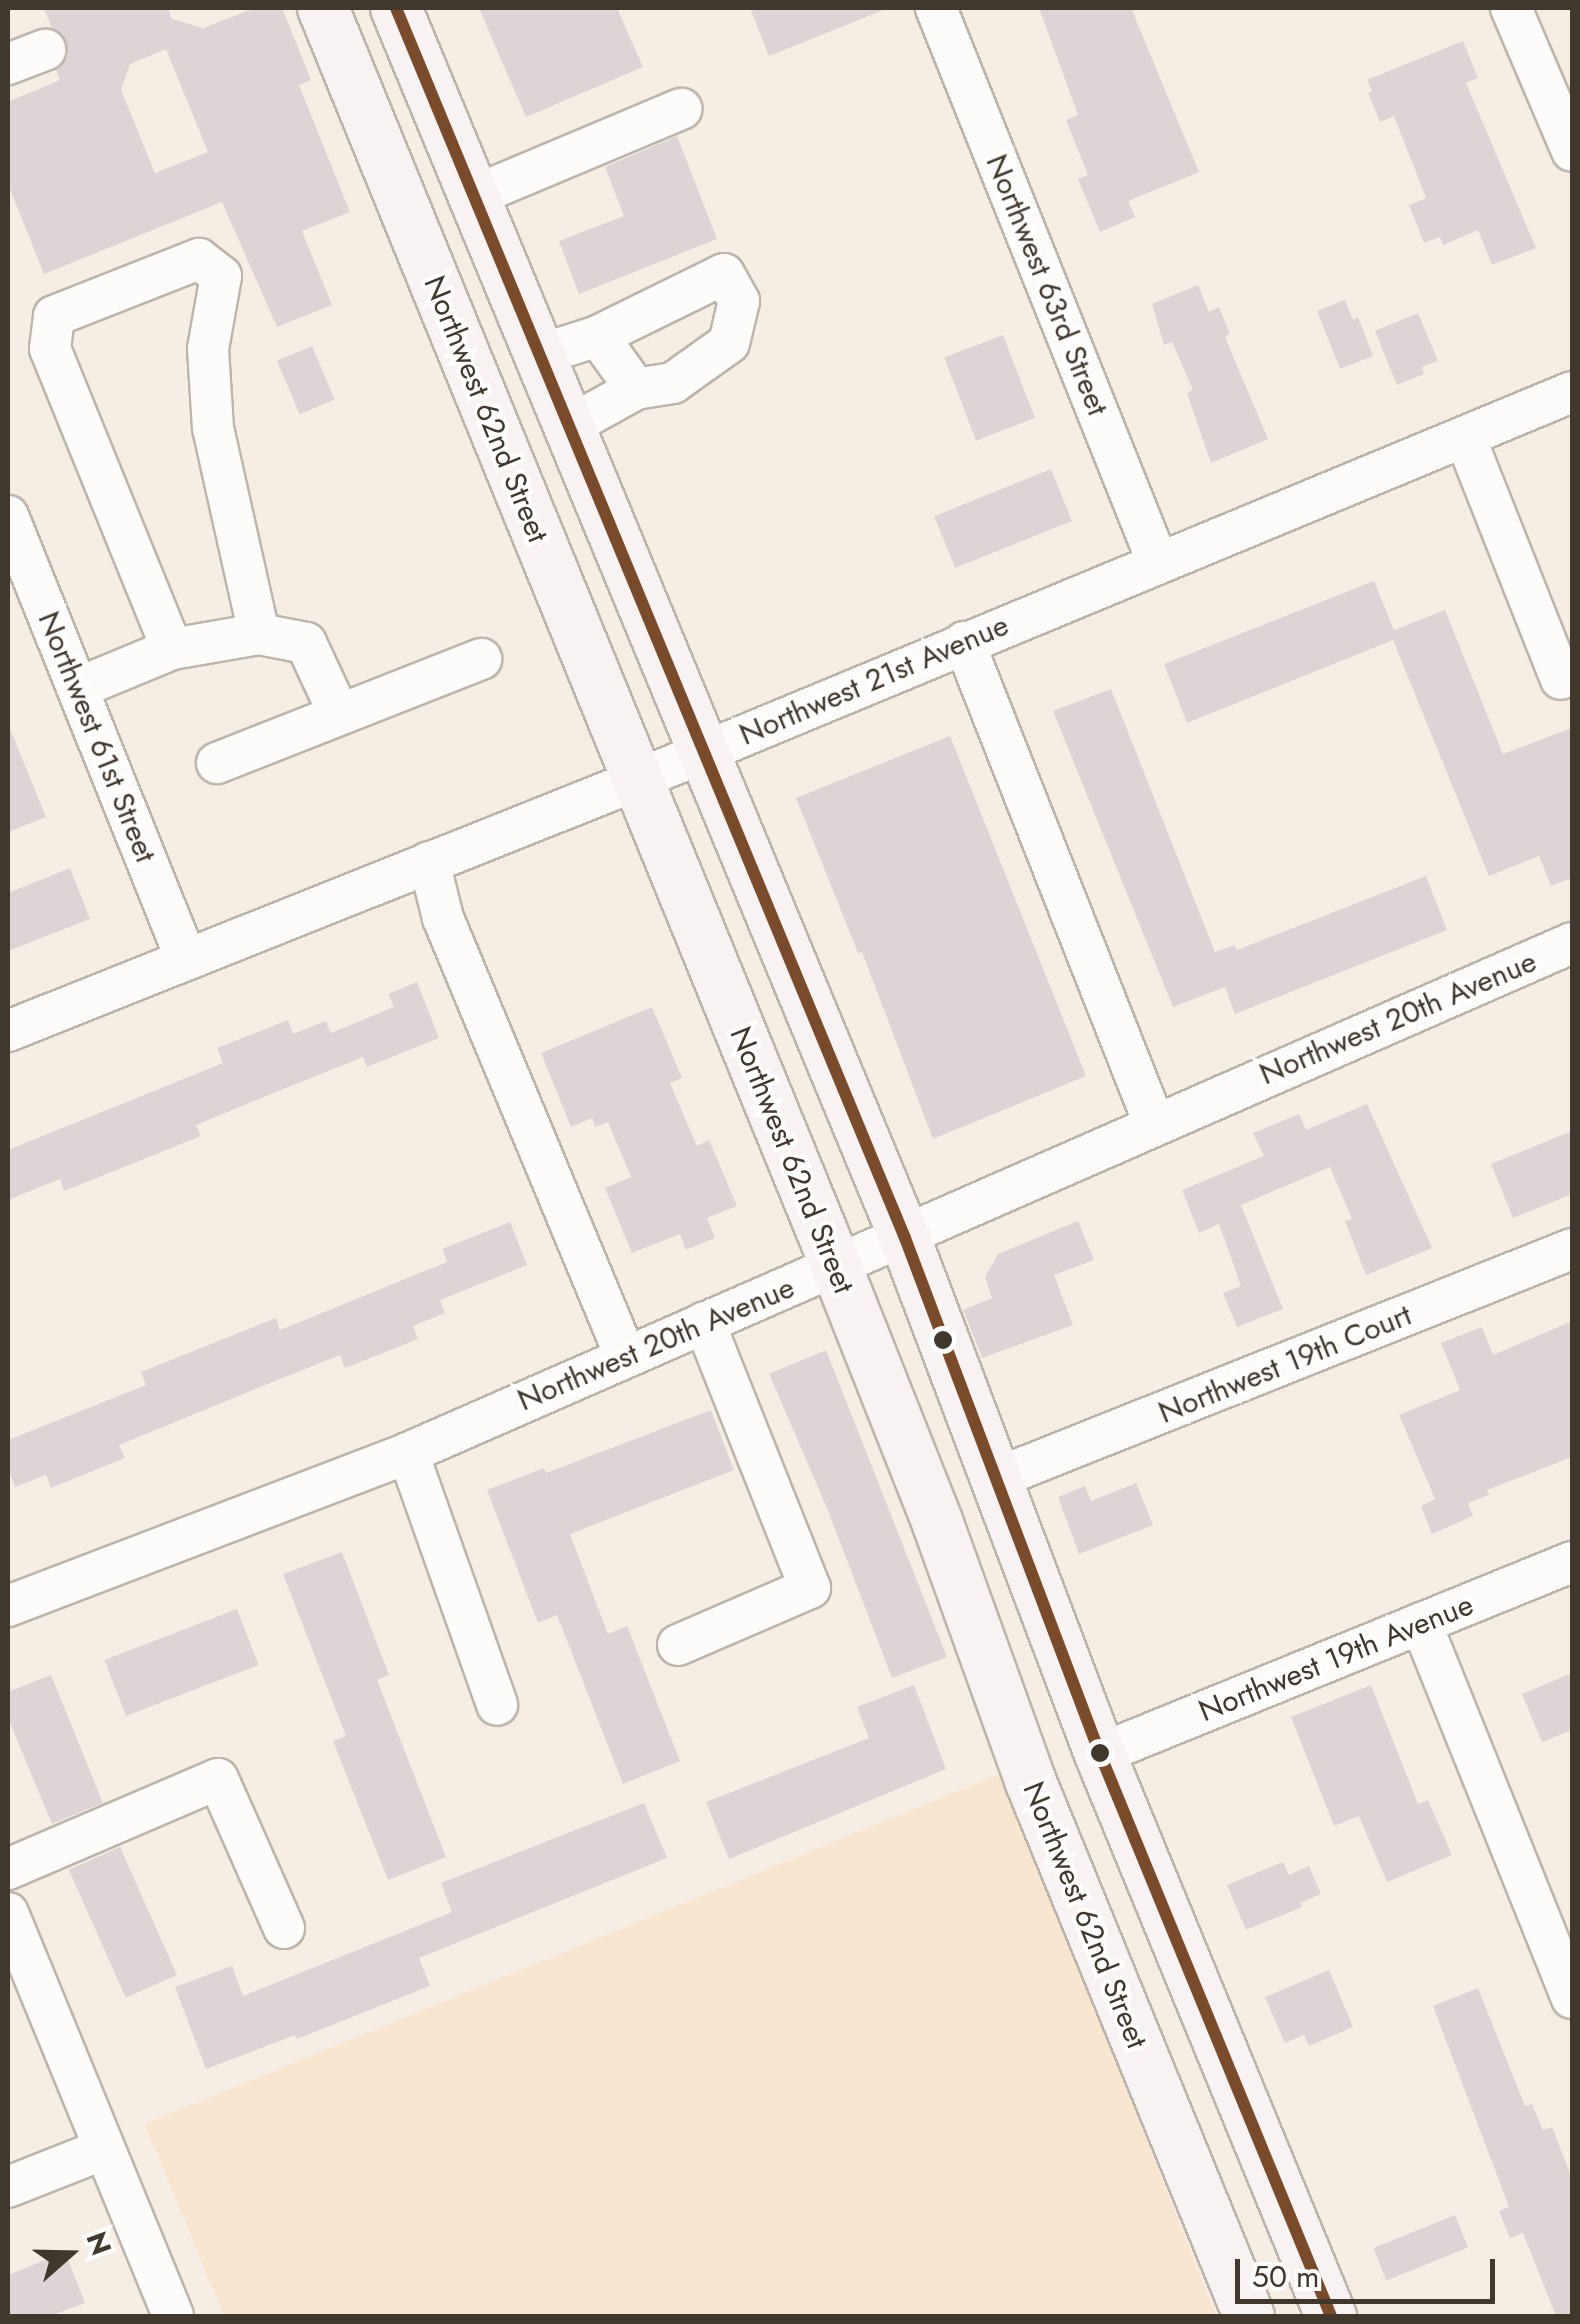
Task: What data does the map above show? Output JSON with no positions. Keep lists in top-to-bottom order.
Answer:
{
  "streets": {
    "main road": ["Northwest 62nd Street"],
    "street": [
      "Northwest 63rd Street",
      "Northwest 21st Avenue",
      "Northwest 61st Street",
      "Northwest 20th Avenue",
      "Northwest 19th Court",
      "Northwest 19th Avenue"
    ]
  },
  "crossings": [
    ["Northwest 63rd Street", "Northwest 21st Avenue"],
    ["Northwest 62nd Street", "Northwest 21st Avenue"],
    ["Northwest 62nd Street", "Northwest 20th Avenue"],
    ["Northwest 21st Avenue", "Northwest 61st Street"]
  ],
  "scale_bar": "50 m",
  "north": "right"
}
